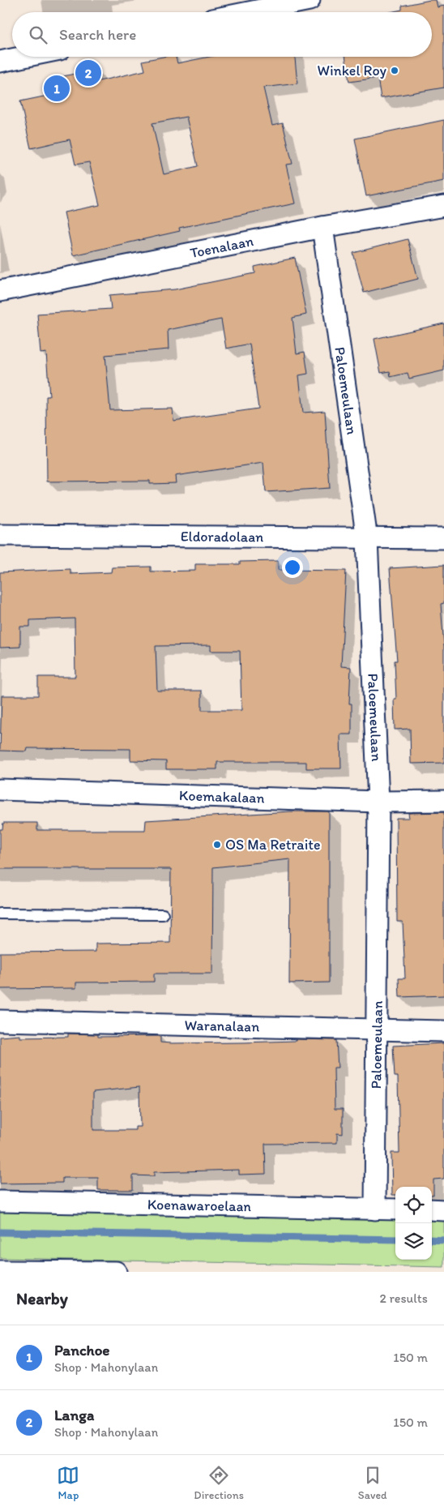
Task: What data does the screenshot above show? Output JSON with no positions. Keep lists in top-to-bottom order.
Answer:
{
  "streets": {
    "street": [
      "Toenalaan",
      "Paloemeulaan",
      "Eldoradolaan",
      "Koemakalaan",
      "Waranalaan",
      "Koenawaroelaan"
    ]
  },
  "crossings": [
    ["Toenalaan", "Paloemeulaan"],
    ["Paloemeulaan", "Eldoradolaan"],
    ["Paloemeulaan", "Koemakalaan"],
    ["Paloemeulaan", "Waranalaan"],
    ["Paloemeulaan", "Koenawaroelaan"]
  ],
  "places": ["Winkel Roy", "OS Ma Retraite"],
  "page": {
    "search": "Search here",
    "pins": ["2", "1"],
    "heading": ["Nearby", "2 results"],
    "list": [
      {
        "mark": "1",
        "name": "Panchoe",
        "note": "Shop · Mahonylaan",
        "value": "150 m"
      },
      {
        "mark": "2",
        "name": "Langa",
        "note": "Shop · Mahonylaan",
        "value": "150 m"
      }
    ],
    "nav": ["Map", "Directions", "Saved"]
  }
}
